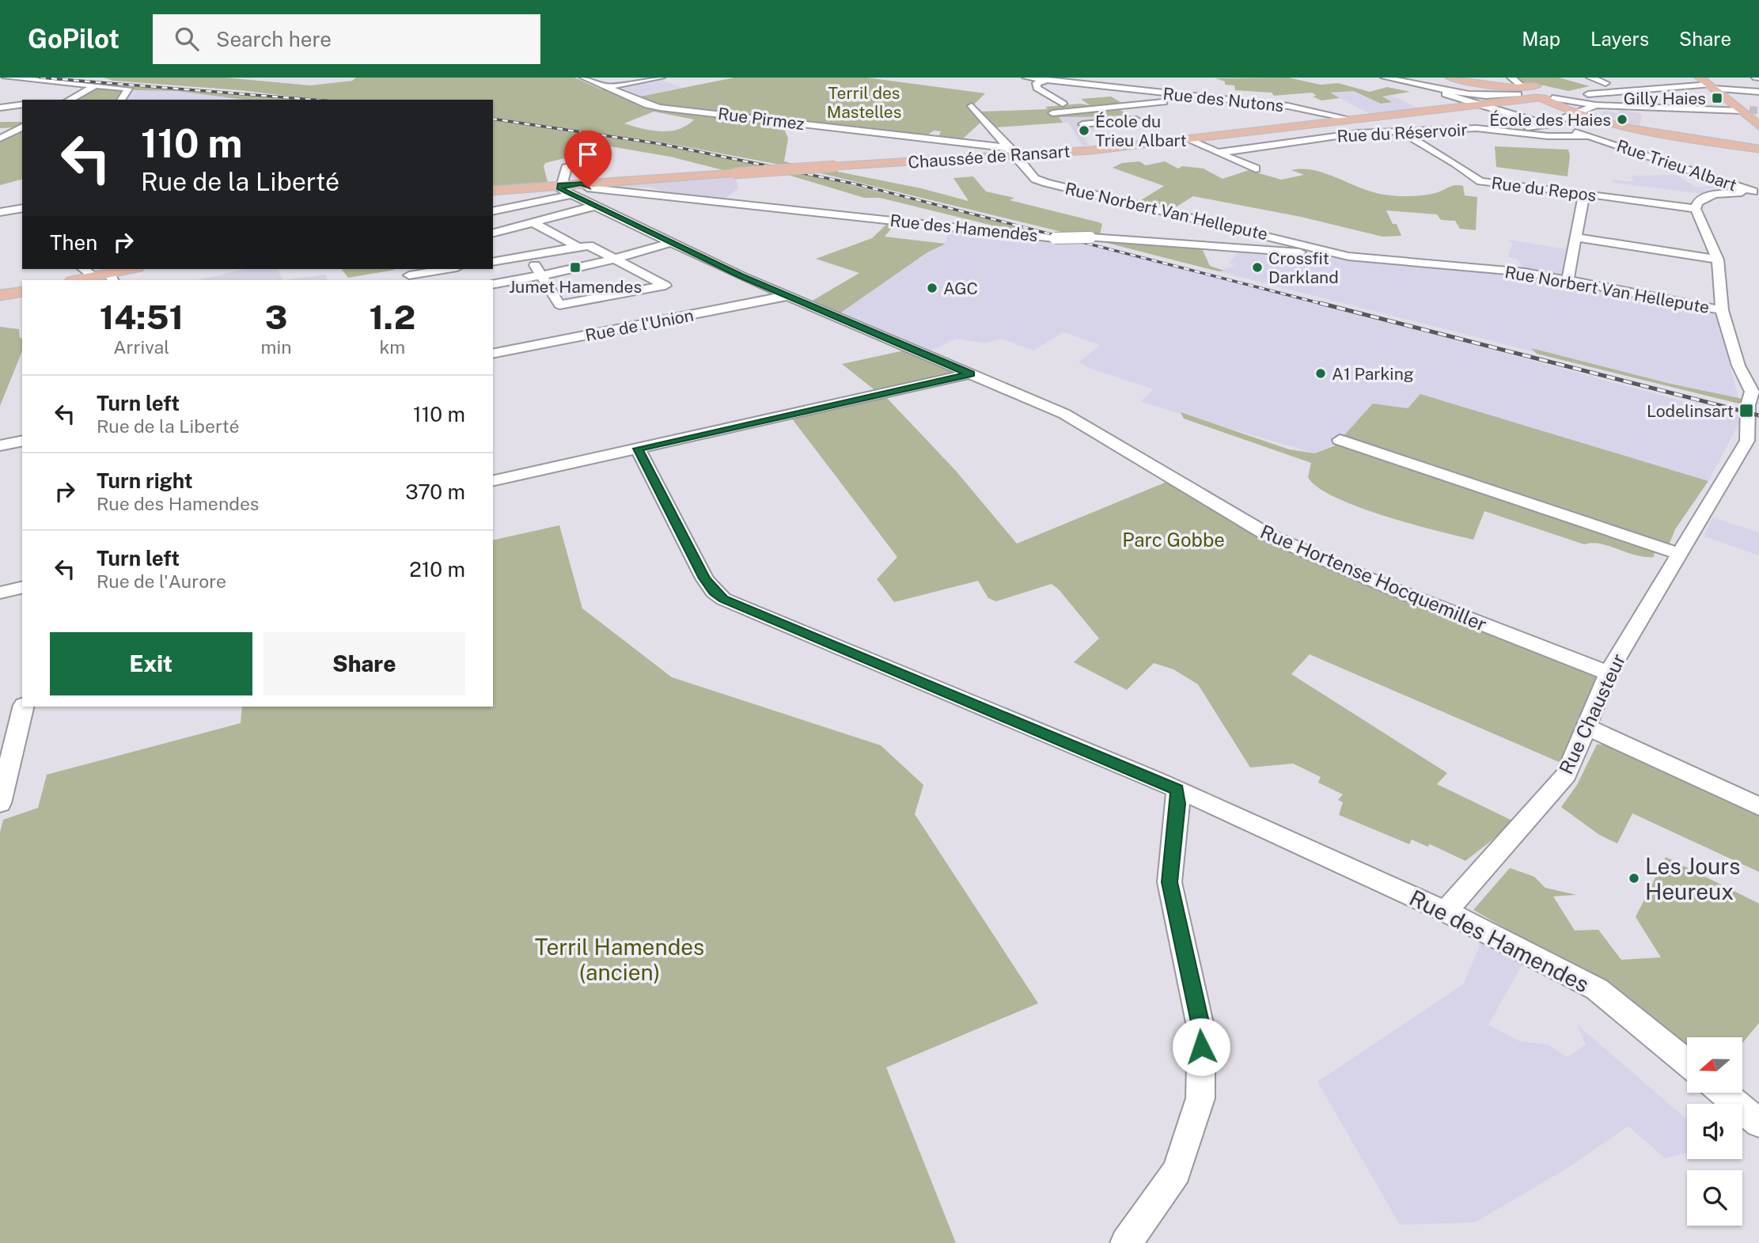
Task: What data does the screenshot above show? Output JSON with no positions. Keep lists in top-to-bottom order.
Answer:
{
  "streets": {
    "main road": ["Chaussée de Ransart"],
    "street": [
      "Rue des Nutons",
      "Rue Pirmez",
      "Rue du Réservoir",
      "Rue Trieu Albart",
      "Rue du Repos",
      "Rue Norbert Van Hellepute",
      "Rue des Hamendes",
      "Rue de l'Union",
      "Rue Hortense Hocquemiller",
      "Rue Chausteur"
    ]
  },
  "crossings": [
    ["Rue des Nutons", "Chaussée de Ransart"],
    ["Rue Pirmez", "Chaussée de Ransart"],
    ["Rue Pirmez", "Rue Norbert Van Hellepute"],
    ["Rue du Réservoir", "Rue Trieu Albart"],
    ["Rue du Réservoir", "Rue du Repos"],
    ["Chaussée de Ransart", "Rue Trieu Albart"],
    ["Chaussée de Ransart", "Rue du Repos"],
    ["Chaussée de Ransart", "Rue Norbert Van Hellepute"],
    ["Chaussée de Ransart", "Rue des Hamendes"],
    ["Chaussée de Ransart", "Rue Hortense Hocquemiller"],
    ["Rue Norbert Van Hellepute", "Rue des Hamendes"],
    ["Rue des Hamendes", "Rue Chausteur"],
    ["Rue de l'Union", "Rue Hortense Hocquemiller"],
    ["Rue Hortense Hocquemiller", "Rue Chausteur"]
  ],
  "parks": ["Terril des Mastelles", "Parc Gobbe", "Terril Hamendes (ancien)"],
  "places": {
    "transit": ["Gilly Haies", "Jumet Hamendes", "Lodelinsart"],
    "other": [
      "École des Haies",
      "École du Trieu Albart",
      "Crossfit Darkland",
      "AGC",
      "A1 Parking",
      "Les Jours Heureux"
    ]
  },
  "north": "left",
  "page": {
    "header": "GoPilot",
    "search": "Search here",
    "nav": ["Map", "Layers", "Share"],
    "turn": ["110 m", "Rue de la Liberté"],
    "then": "Then",
    "eta": [
      "14:51",
      "Arrival",
      "3",
      "min",
      "1.2",
      "km"
    ],
    "list": [
      {
        "name": "Turn left",
        "note": "Rue de la Liberté",
        "value": "110 m"
      },
      {
        "name": "Turn right",
        "note": "Rue des Hamendes",
        "value": "370 m"
      },
      {
        "name": "Turn left",
        "note": "Rue de l'Aurore",
        "value": "210 m"
      }
    ],
    "buttons": ["Exit", "Share"]
  }
}
